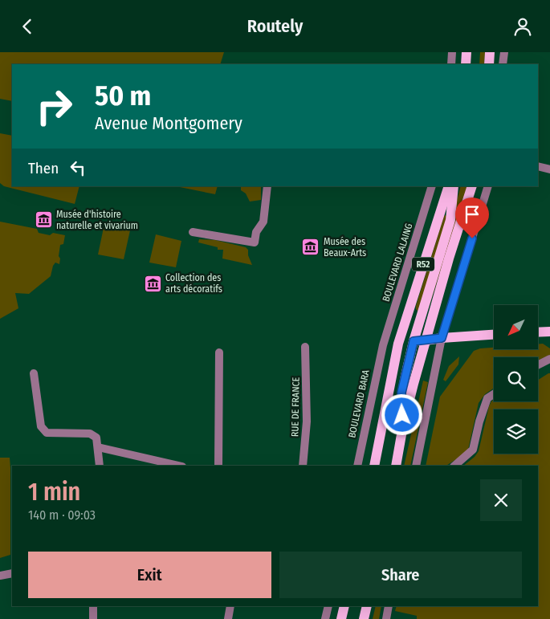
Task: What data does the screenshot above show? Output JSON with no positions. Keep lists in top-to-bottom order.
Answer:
{
  "streets": {
    "main road": ["R52"],
    "street": ["BOULEVARD LALAING", "BOULEVARD BARA", "RUE DE FRANCE"]
  },
  "crossings": [
    ["BOULEVARD LALAING", "BOULEVARD BARA"]
  ],
  "places": {
    "museum": ["Musée d'histoire naturelle et vivarium", "Musée des Beaux-Arts", "Collection des arts décoratifs"]
  },
  "north": "bottom left",
  "page": {
    "header": "Routely",
    "turn": ["50 m", "Avenue Montgomery"],
    "then": "Then",
    "heading": ["1 min", "140 m · 09:03"],
    "buttons": ["Exit", "Share"]
  }
}
